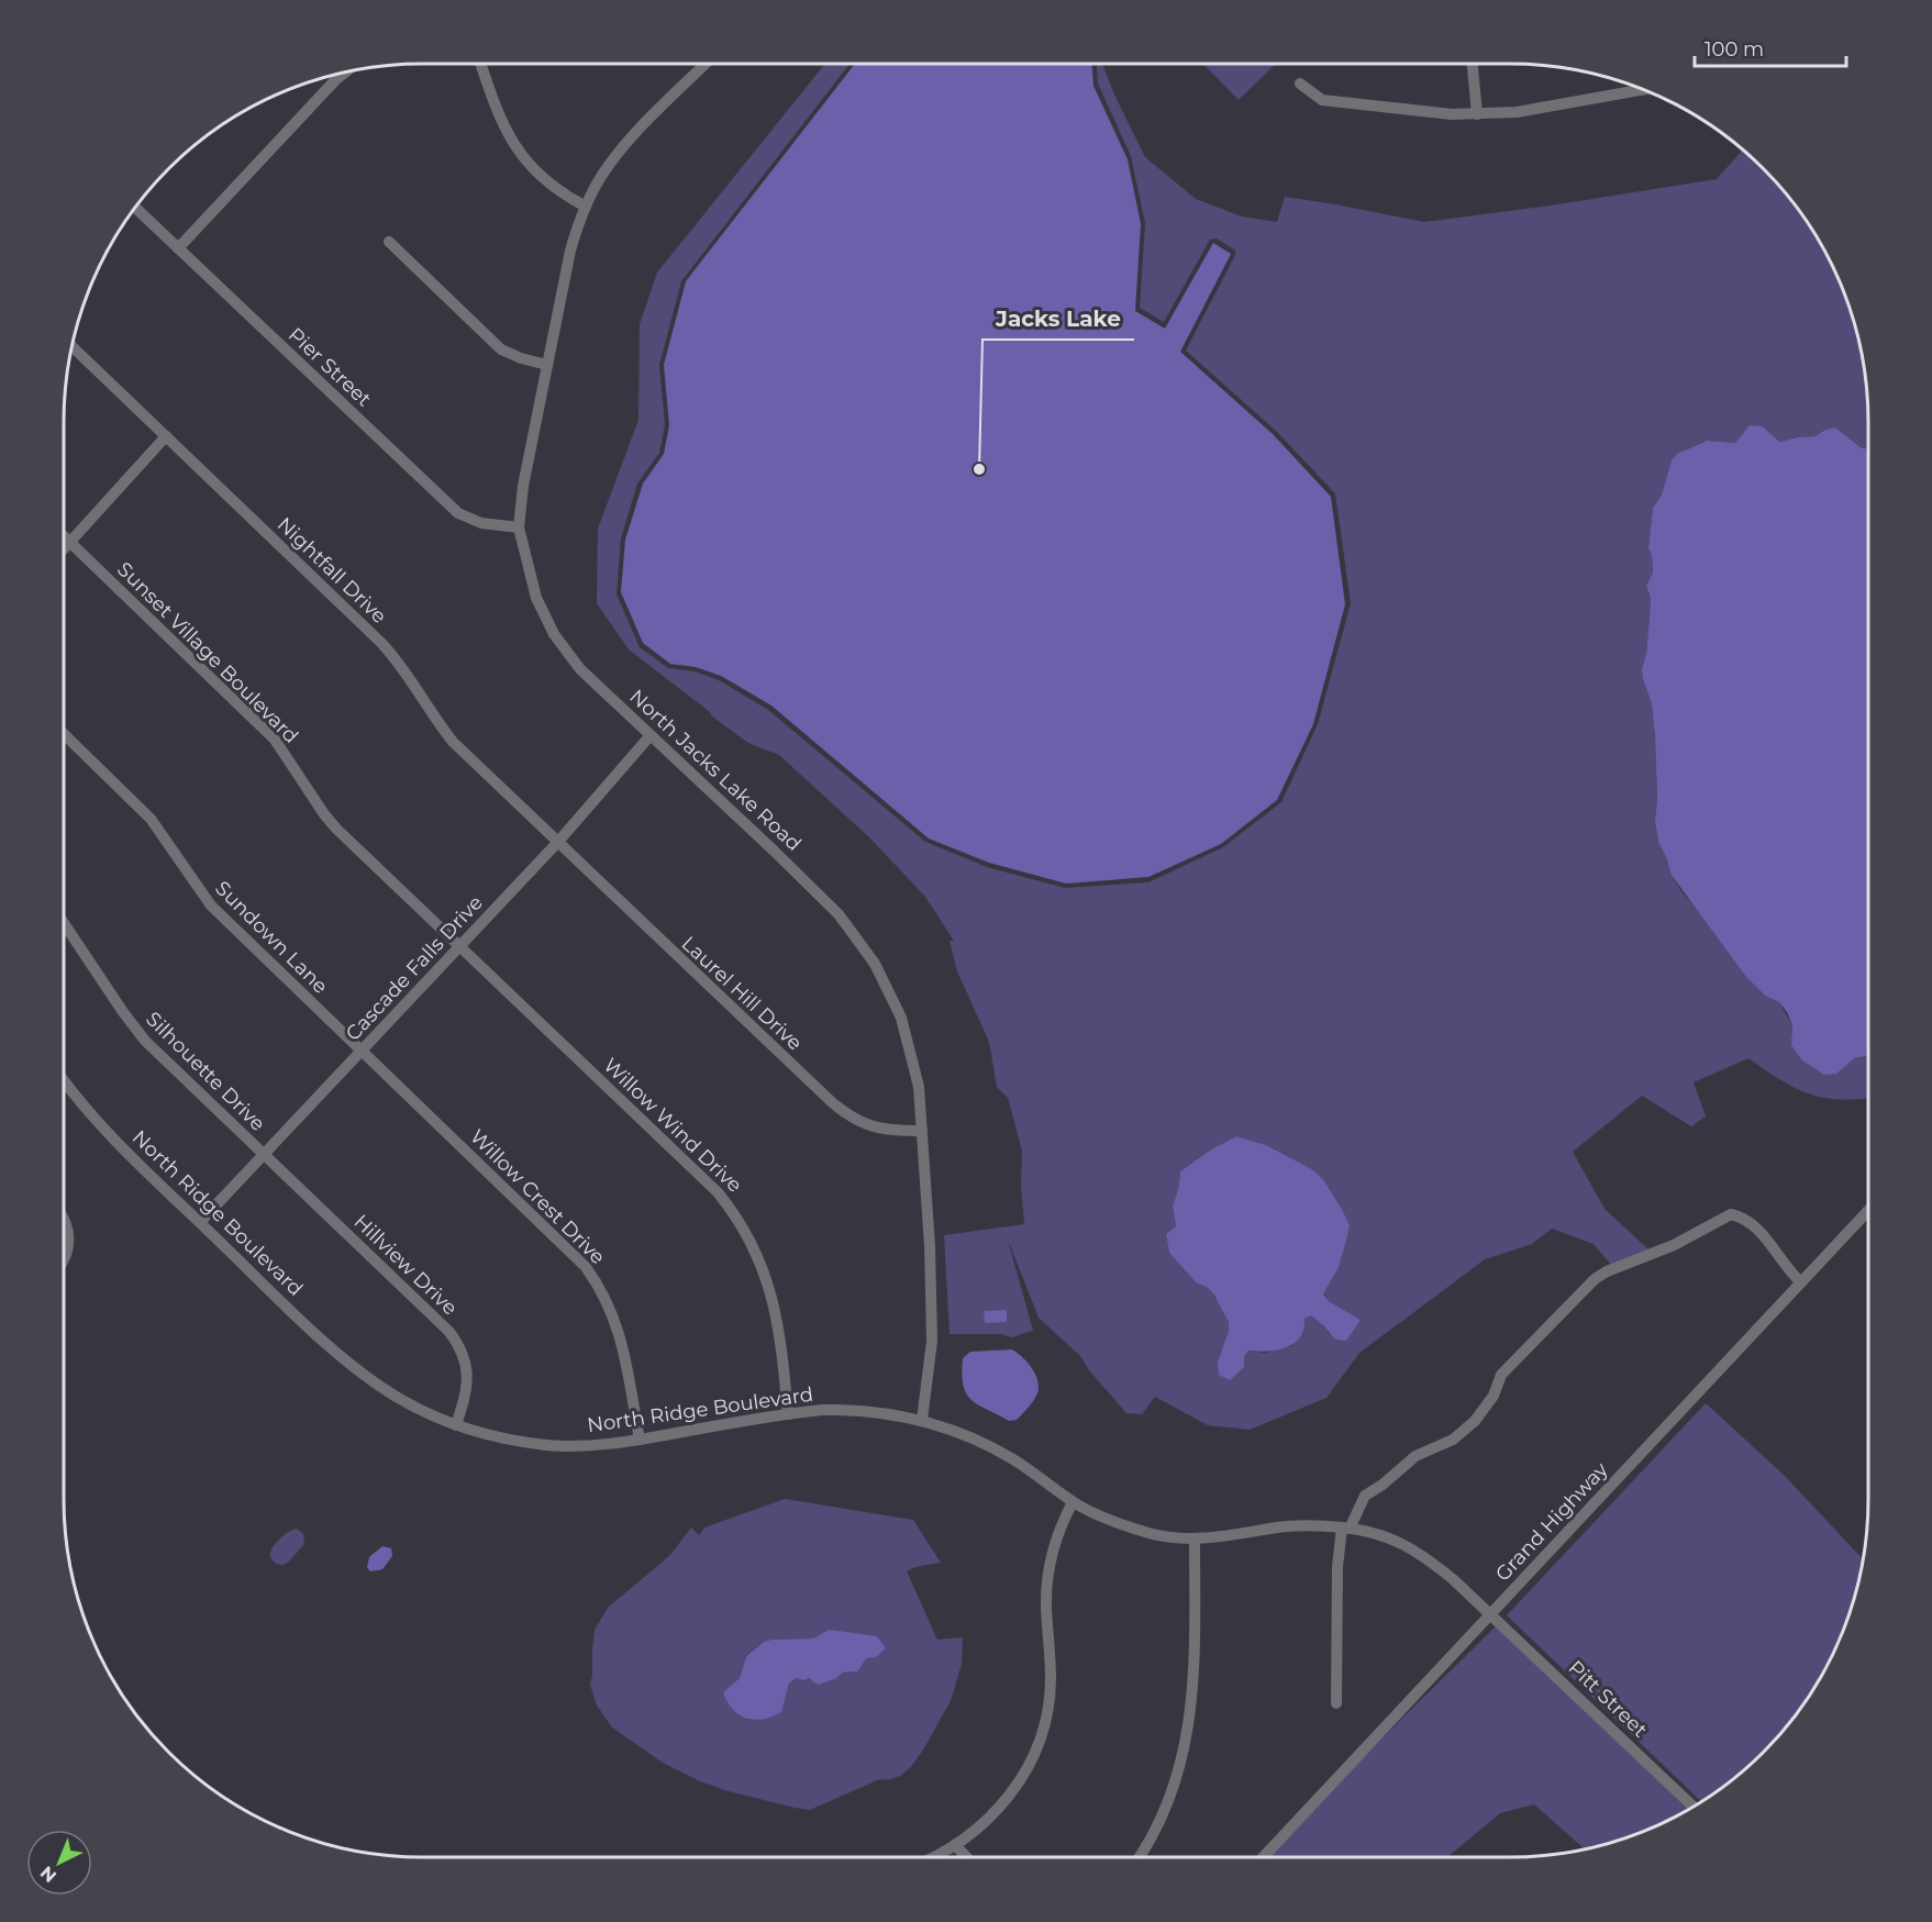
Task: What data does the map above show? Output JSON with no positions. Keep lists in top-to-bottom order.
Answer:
{
  "streets": {
    "street": [
      "Pier Street",
      "Nightfall Drive",
      "Sunset Village Boulevard",
      "North Jacks Lake Road",
      "Sundown Lane",
      "Cascade Falls Drive",
      "Laurel Hill Drive",
      "Silhouette Drive",
      "Willow Wind Drive",
      "Willow Crest Drive",
      "North Ridge Boulevard",
      "Hillview Drive",
      "Grand Highway",
      "Pitt Street"
    ]
  },
  "crossings": [
    ["Pier Street", "North Jacks Lake Road"],
    ["Nightfall Drive", "Cascade Falls Drive"],
    ["Nightfall Drive", "Laurel Hill Drive"],
    ["Sunset Village Boulevard", "Cascade Falls Drive"],
    ["Sunset Village Boulevard", "Willow Wind Drive"],
    ["North Jacks Lake Road", "Cascade Falls Drive"],
    ["North Jacks Lake Road", "Laurel Hill Drive"],
    ["North Jacks Lake Road", "North Ridge Boulevard"],
    ["Sundown Lane", "Cascade Falls Drive"],
    ["Sundown Lane", "Willow Crest Drive"],
    ["Cascade Falls Drive", "Laurel Hill Drive"],
    ["Cascade Falls Drive", "Silhouette Drive"],
    ["Cascade Falls Drive", "Willow Wind Drive"],
    ["Cascade Falls Drive", "Willow Crest Drive"],
    ["Cascade Falls Drive", "North Ridge Boulevard"],
    ["Cascade Falls Drive", "Hillview Drive"],
    ["Silhouette Drive", "Hillview Drive"],
    ["Willow Wind Drive", "North Ridge Boulevard"],
    ["Willow Crest Drive", "North Ridge Boulevard"],
    ["North Ridge Boulevard", "Hillview Drive"],
    ["Grand Highway", "Pitt Street"]
  ],
  "places": ["Jacks Lake"],
  "scale_bar": "100 m",
  "north": "bottom left"
}
